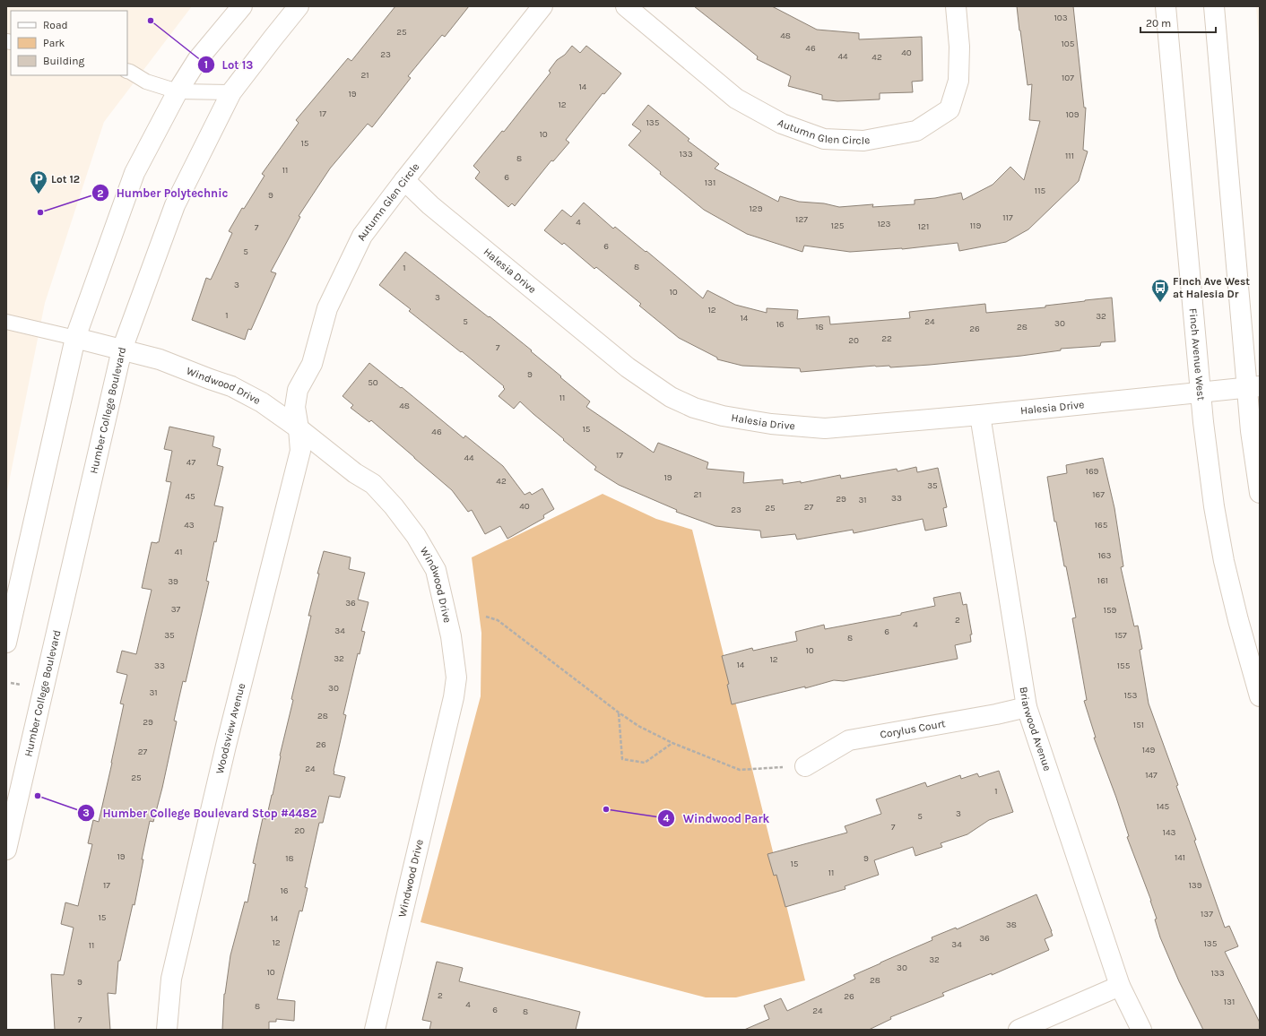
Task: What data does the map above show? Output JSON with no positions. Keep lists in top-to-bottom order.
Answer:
{
  "streets": {
    "street": [
      "Autumn Glen Circle",
      "Halesia Drive",
      "Finch Avenue West",
      "Windwood Drive",
      "Humber College Boulevard",
      "Woodsview Avenue",
      "Corylus Court",
      "Briarwood Avenue"
    ]
  },
  "crossings": [
    ["Autumn Glen Circle", "Halesia Drive"],
    ["Autumn Glen Circle", "Windwood Drive"],
    ["Autumn Glen Circle", "Woodsview Avenue"],
    ["Halesia Drive", "Finch Avenue West"],
    ["Halesia Drive", "Briarwood Avenue"],
    ["Windwood Drive", "Humber College Boulevard"],
    ["Windwood Drive", "Woodsview Avenue"],
    ["Corylus Court", "Briarwood Avenue"]
  ],
  "places": {
    "other": [
      "Lot 13",
      "Humber Polytechnic",
      "Humber College Boulevard Stop #4482",
      "Windwood Park"
    ],
    "parking": ["Lot 12"],
    "bus stop": ["Finch Ave West at Halesia Dr"]
  },
  "house_numbers": [
    "103",
    "25",
    "48",
    "105",
    "46",
    "40",
    "23",
    "44",
    "42",
    "21",
    "107",
    "14",
    "19",
    "12",
    "17",
    "109",
    "135",
    "10",
    "15",
    "133",
    "111",
    "8",
    "11",
    "6",
    "131",
    "115",
    "9",
    "129",
    "117",
    "127",
    "4",
    "123",
    "125",
    "119",
    "121",
    "7",
    "6",
    "5",
    "8",
    "1",
    "3",
    "10",
    "3",
    "12",
    "1",
    "32",
    "14",
    "5",
    "24",
    "30",
    "16",
    "18",
    "28",
    "26",
    "22",
    "20",
    "7",
    "9",
    "50",
    "11",
    "48",
    "15",
    "46",
    "17",
    "44",
    "47",
    "169",
    "19",
    "42",
    "35",
    "21",
    "167",
    "45",
    "33",
    "29",
    "31",
    "40",
    "27",
    "25",
    "23",
    "43",
    "165",
    "41",
    "163",
    "161",
    "39",
    "36",
    "37",
    "159",
    "2",
    "4",
    "34",
    "6",
    "35",
    "157",
    "8",
    "10",
    "32",
    "12",
    "14",
    "33",
    "155",
    "30",
    "31",
    "153",
    "28",
    "29",
    "151",
    "26",
    "149",
    "27",
    "24",
    "147",
    "25",
    "1",
    "145",
    "3",
    "5",
    "7",
    "20",
    "143",
    "19",
    "141",
    "18",
    "9",
    "15",
    "11",
    "17",
    "139",
    "16",
    "137",
    "15",
    "14",
    "38",
    "36",
    "12",
    "135",
    "34",
    "11",
    "32",
    "30",
    "10",
    "133",
    "28",
    "9",
    "2",
    "26",
    "131",
    "4",
    "8",
    "6",
    "24",
    "8",
    "7"
  ],
  "legend": ["Road", "Park", "Building"],
  "scale_bar": "20 m"
}
